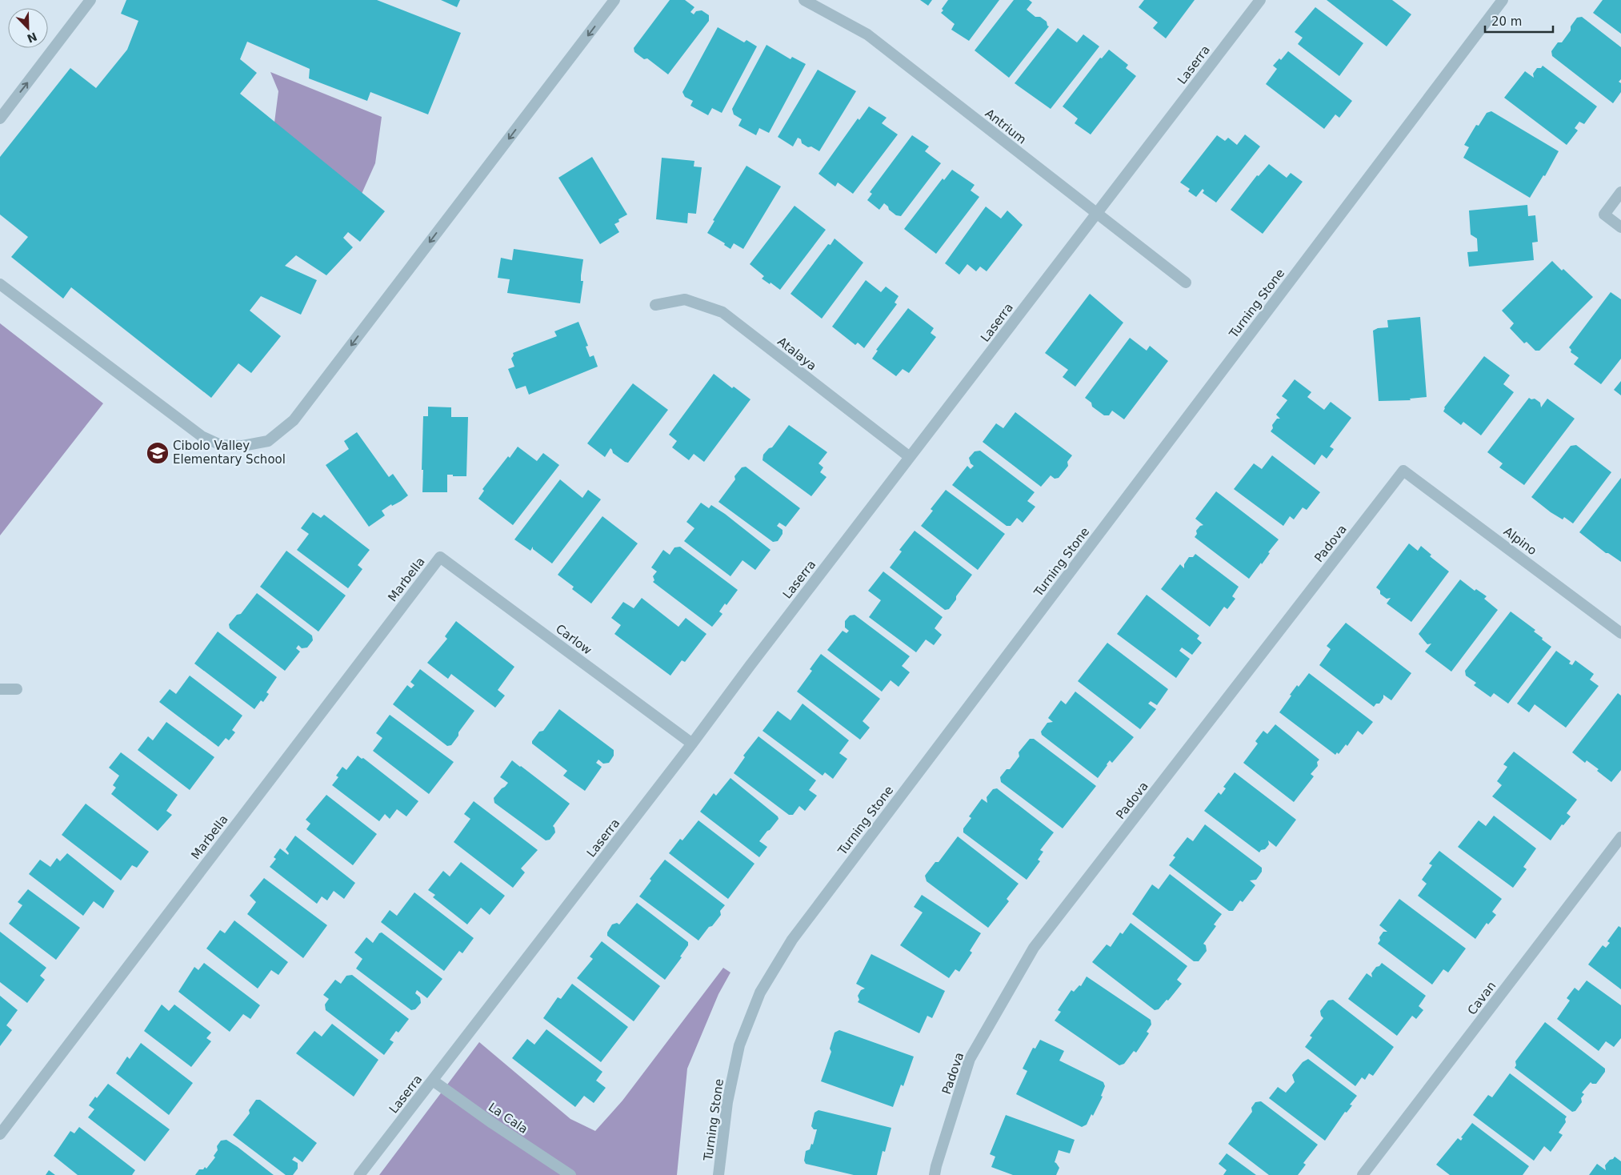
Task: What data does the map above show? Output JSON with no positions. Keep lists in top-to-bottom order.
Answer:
{
  "streets": {
    "street": [
      "Laserra",
      "Antrium",
      "Turning Stone",
      "Atalaya",
      "Alpino",
      "Padova",
      "Marbella",
      "Carlow",
      "Cavan",
      "La Cala"
    ]
  },
  "crossings": [
    ["Laserra", "Antrium"],
    ["Laserra", "Atalaya"],
    ["Laserra", "Carlow"],
    ["Laserra", "La Cala"],
    ["Alpino", "Padova"],
    ["Marbella", "Carlow"]
  ],
  "places": {
    "school or university": ["Cibolo Valley Elementary School"]
  },
  "scale_bar": "20 m",
  "north": "bottom right"
}
